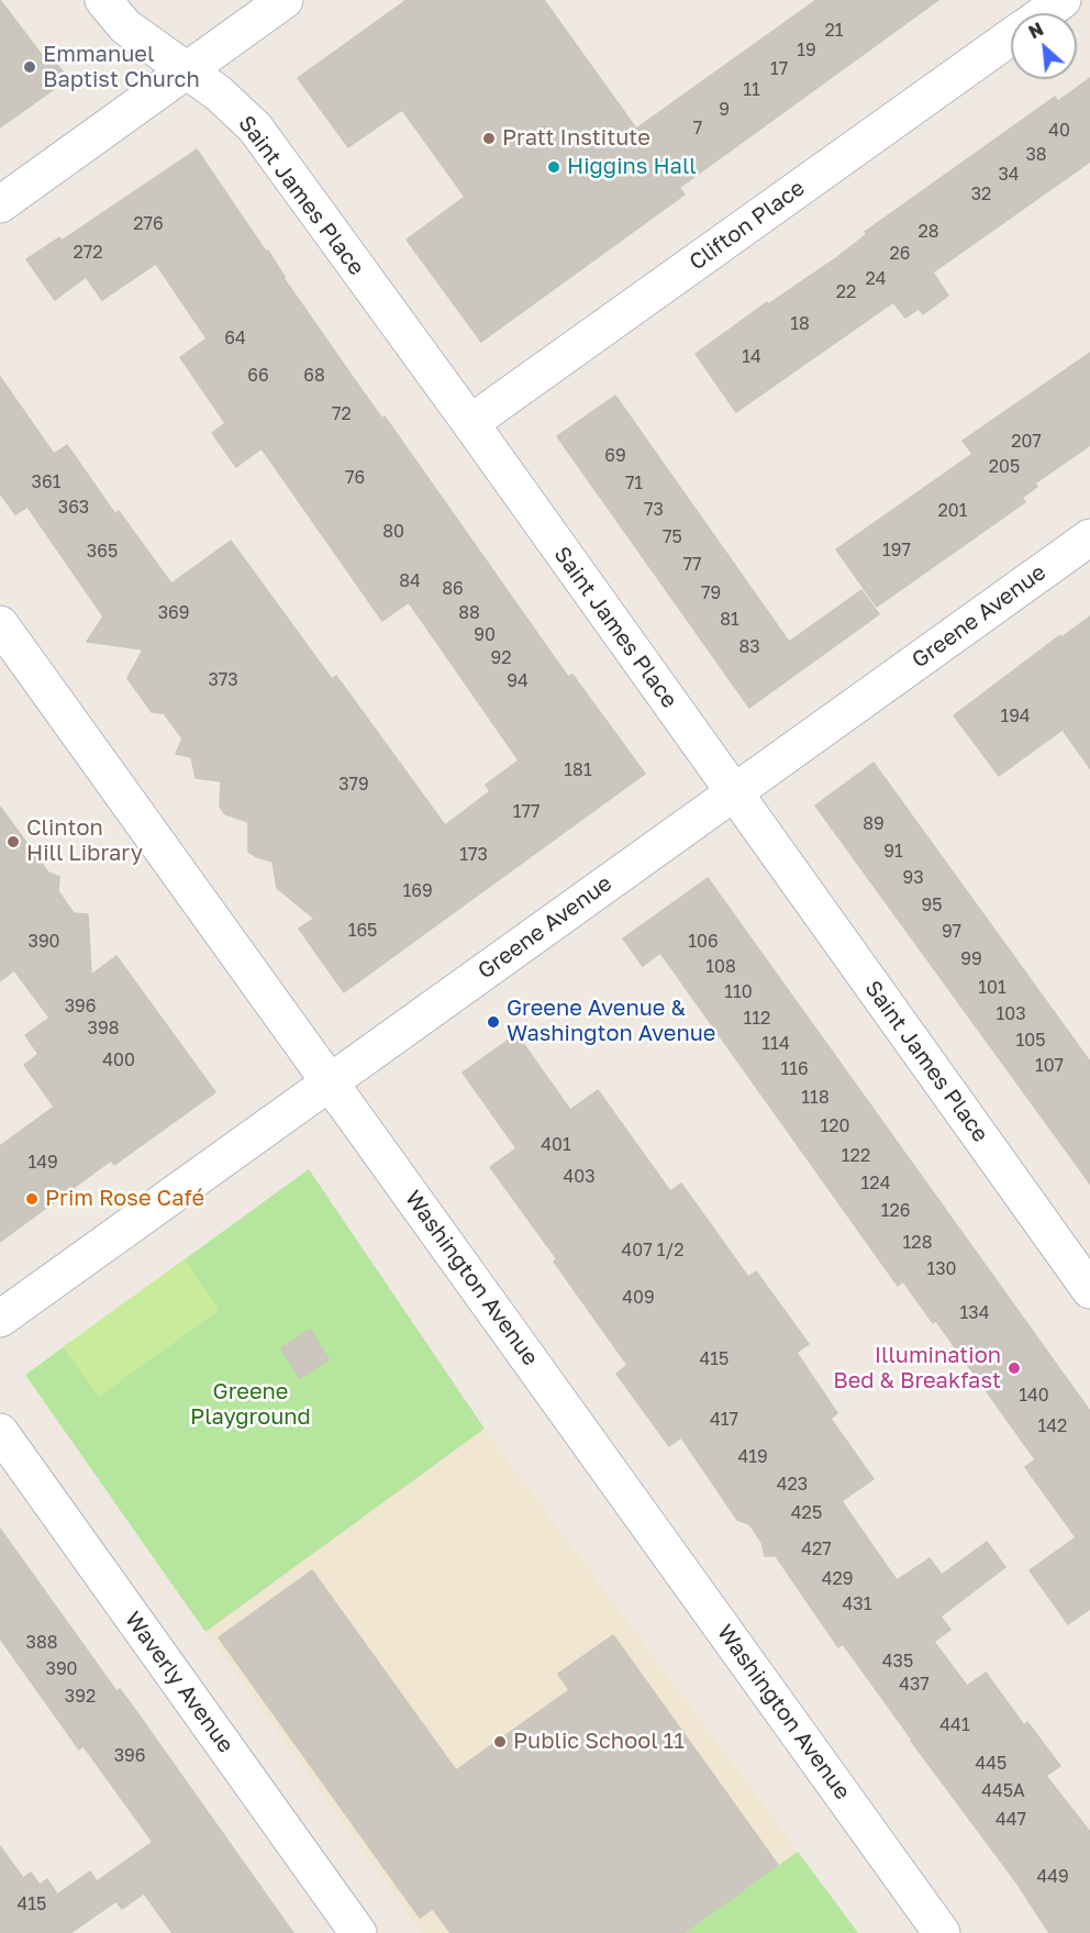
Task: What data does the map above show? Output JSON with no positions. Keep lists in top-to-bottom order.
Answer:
{
  "streets": {
    "street": [
      "Saint James Place",
      "Clifton Place",
      "Greene Avenue",
      "Washington Avenue",
      "Waverly Avenue"
    ]
  },
  "crossings": [
    ["Saint James Place", "Clifton Place"],
    ["Saint James Place", "Greene Avenue"],
    ["Greene Avenue", "Washington Avenue"]
  ],
  "parks": ["Greene Playground"],
  "places": [
    "Emmanuel Baptist Church",
    "Pratt Institute",
    "Higgins Hall",
    "Clinton Hill Library",
    "Greene Avenue & Washington Avenue",
    "Prim Rose Café",
    "Illumination Bed & Breakfast",
    "Public School 11"
  ],
  "house_numbers": [
    "21",
    "19",
    "17",
    "11",
    "9",
    "7",
    "40",
    "38",
    "34",
    "32",
    "276",
    "28",
    "272",
    "26",
    "24",
    "22",
    "18",
    "64",
    "14",
    "66",
    "68",
    "72",
    "207",
    "69",
    "205",
    "76",
    "361",
    "71",
    "363",
    "73",
    "201",
    "80",
    "75",
    "197",
    "365",
    "77",
    "84",
    "86",
    "79",
    "369",
    "88",
    "81",
    "90",
    "83",
    "92",
    "373",
    "94",
    "194",
    "181",
    "379",
    "177",
    "89",
    "91",
    "173",
    "93",
    "169",
    "95",
    "165",
    "97",
    "390",
    "106",
    "99",
    "108",
    "101",
    "110",
    "396",
    "103",
    "112",
    "398",
    "105",
    "114",
    "400",
    "107",
    "116",
    "118",
    "120",
    "401",
    "122",
    "149",
    "403",
    "124",
    "126",
    "128",
    "407 1/2",
    "130",
    "409",
    "134",
    "415",
    "140",
    "417",
    "142",
    "419",
    "423",
    "425",
    "427",
    "429",
    "431",
    "388",
    "435",
    "390",
    "437",
    "392",
    "441",
    "396",
    "445",
    "445A",
    "447",
    "449",
    "415"
  ],
  "north": "top left"
}
